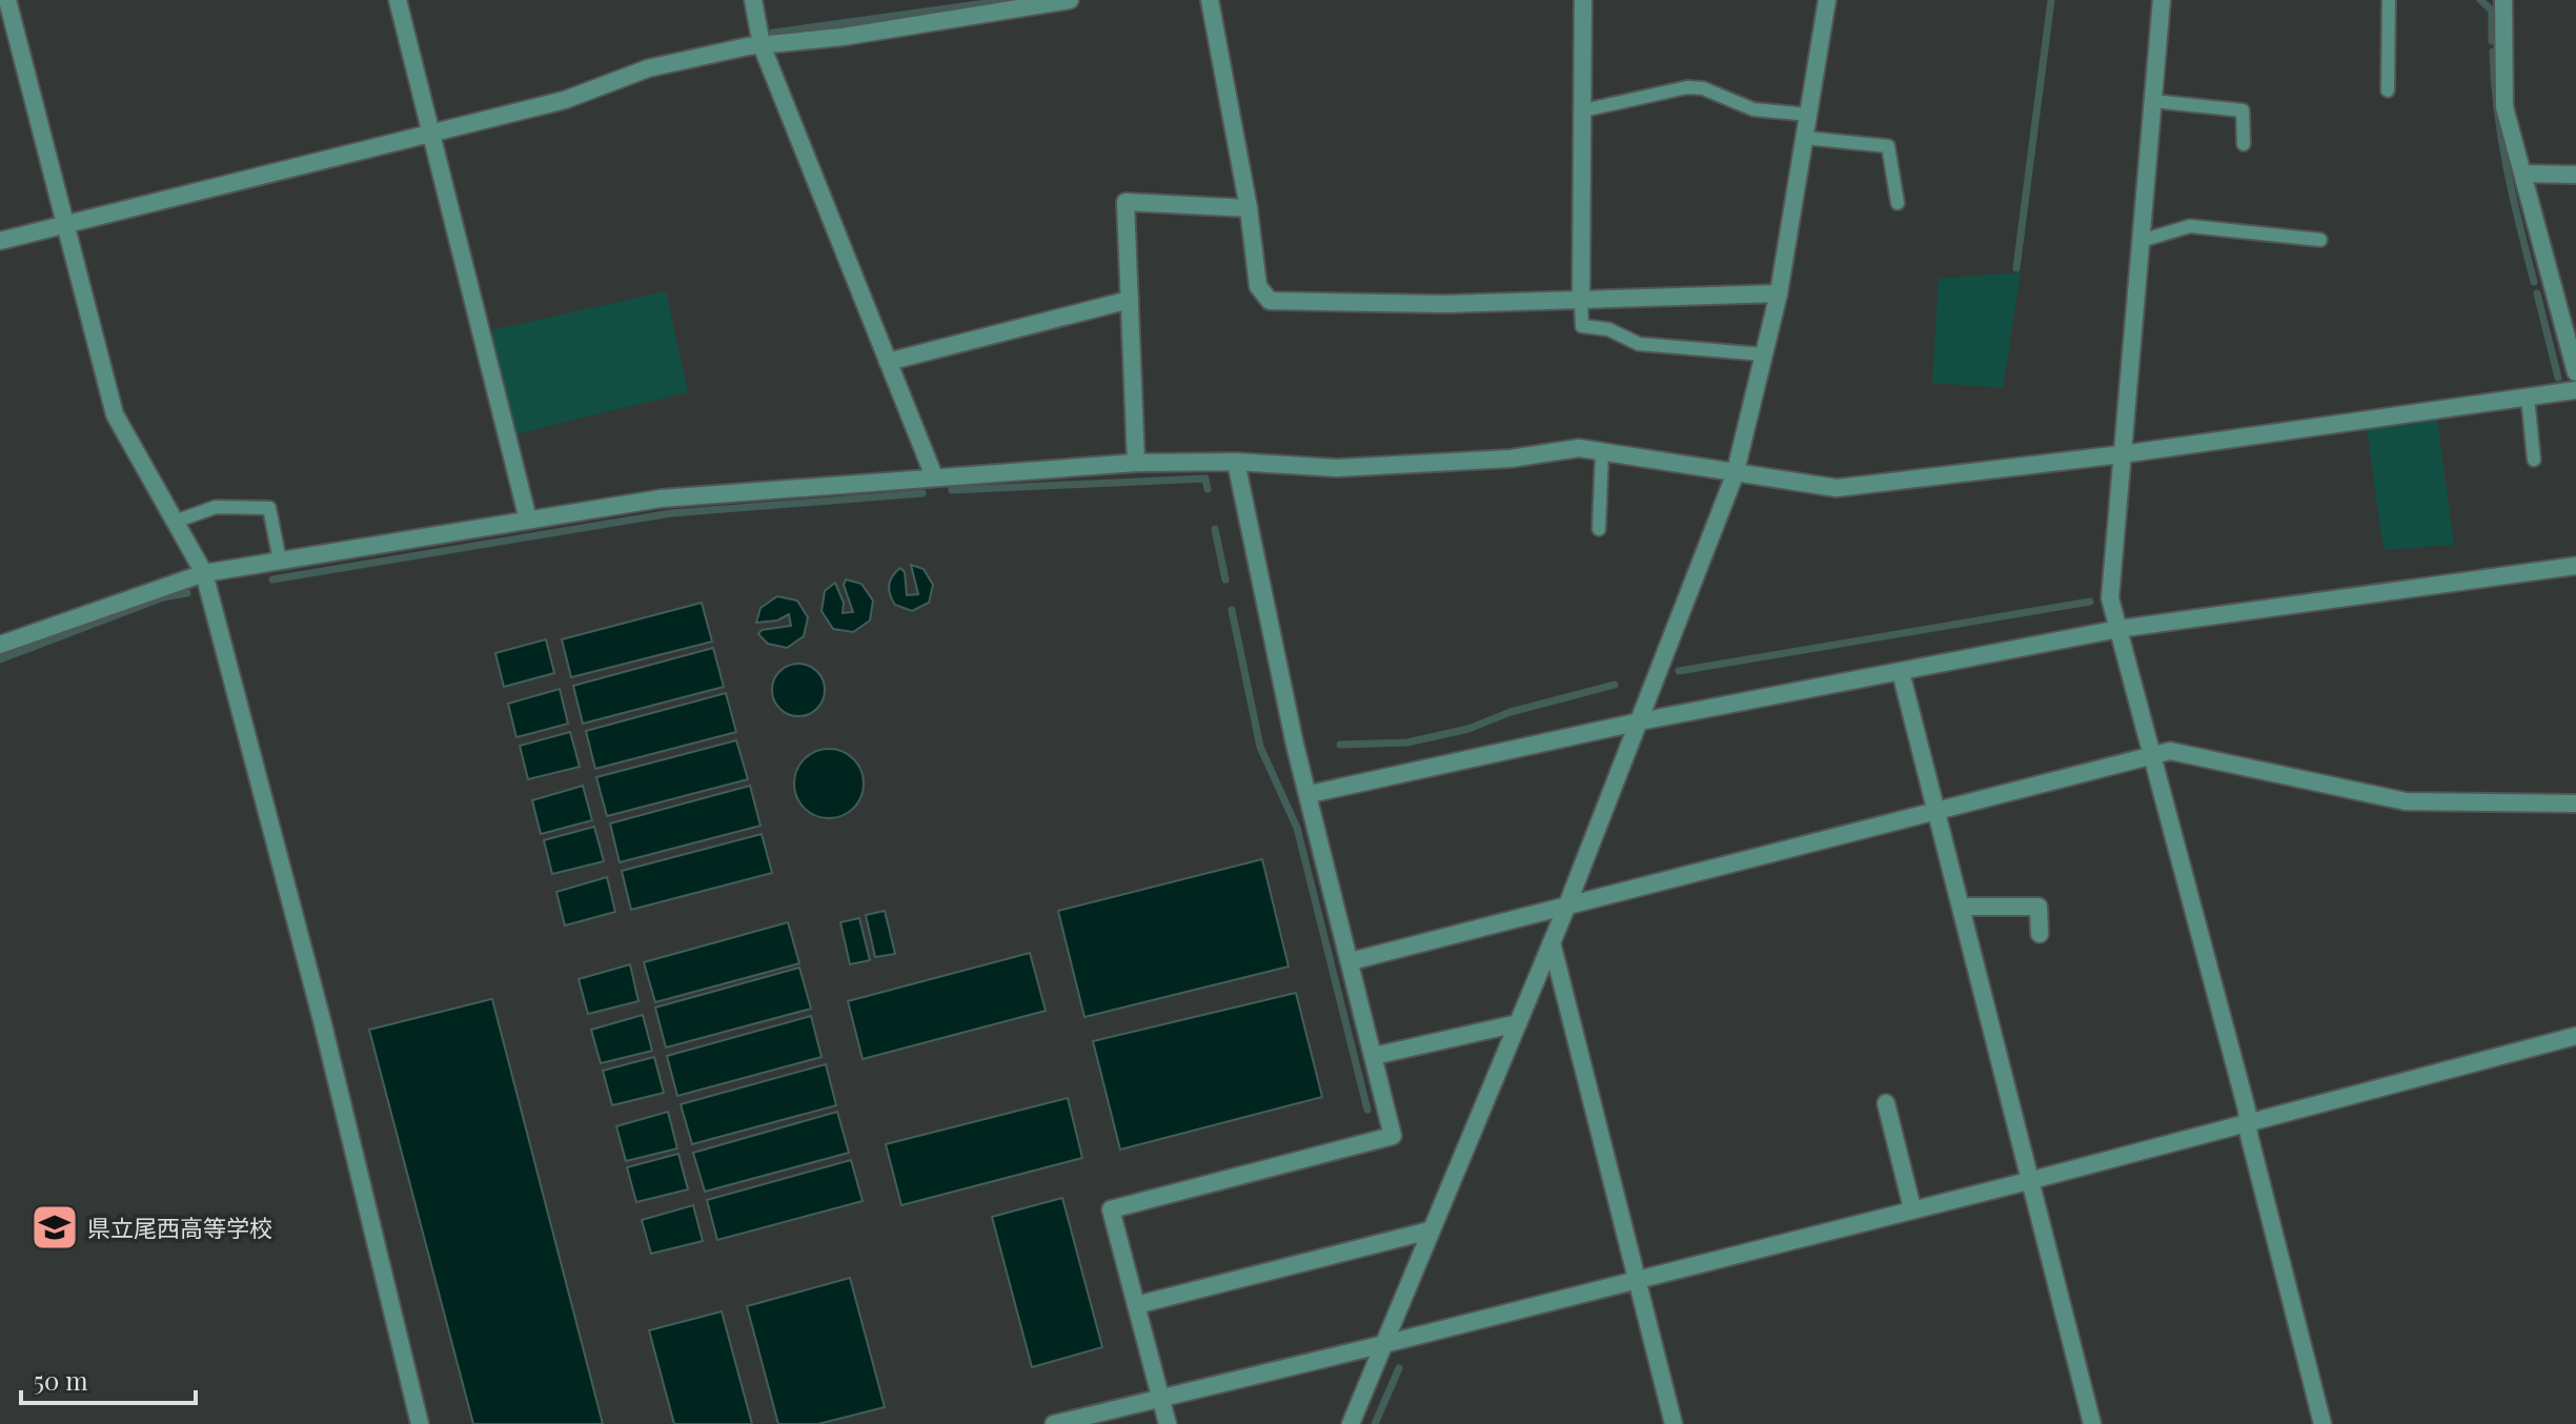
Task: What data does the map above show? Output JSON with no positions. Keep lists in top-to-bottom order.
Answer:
{
  "places": {
    "school or university": ["県立尾西高等学校"]
  },
  "scale_bar": "50 m"
}
